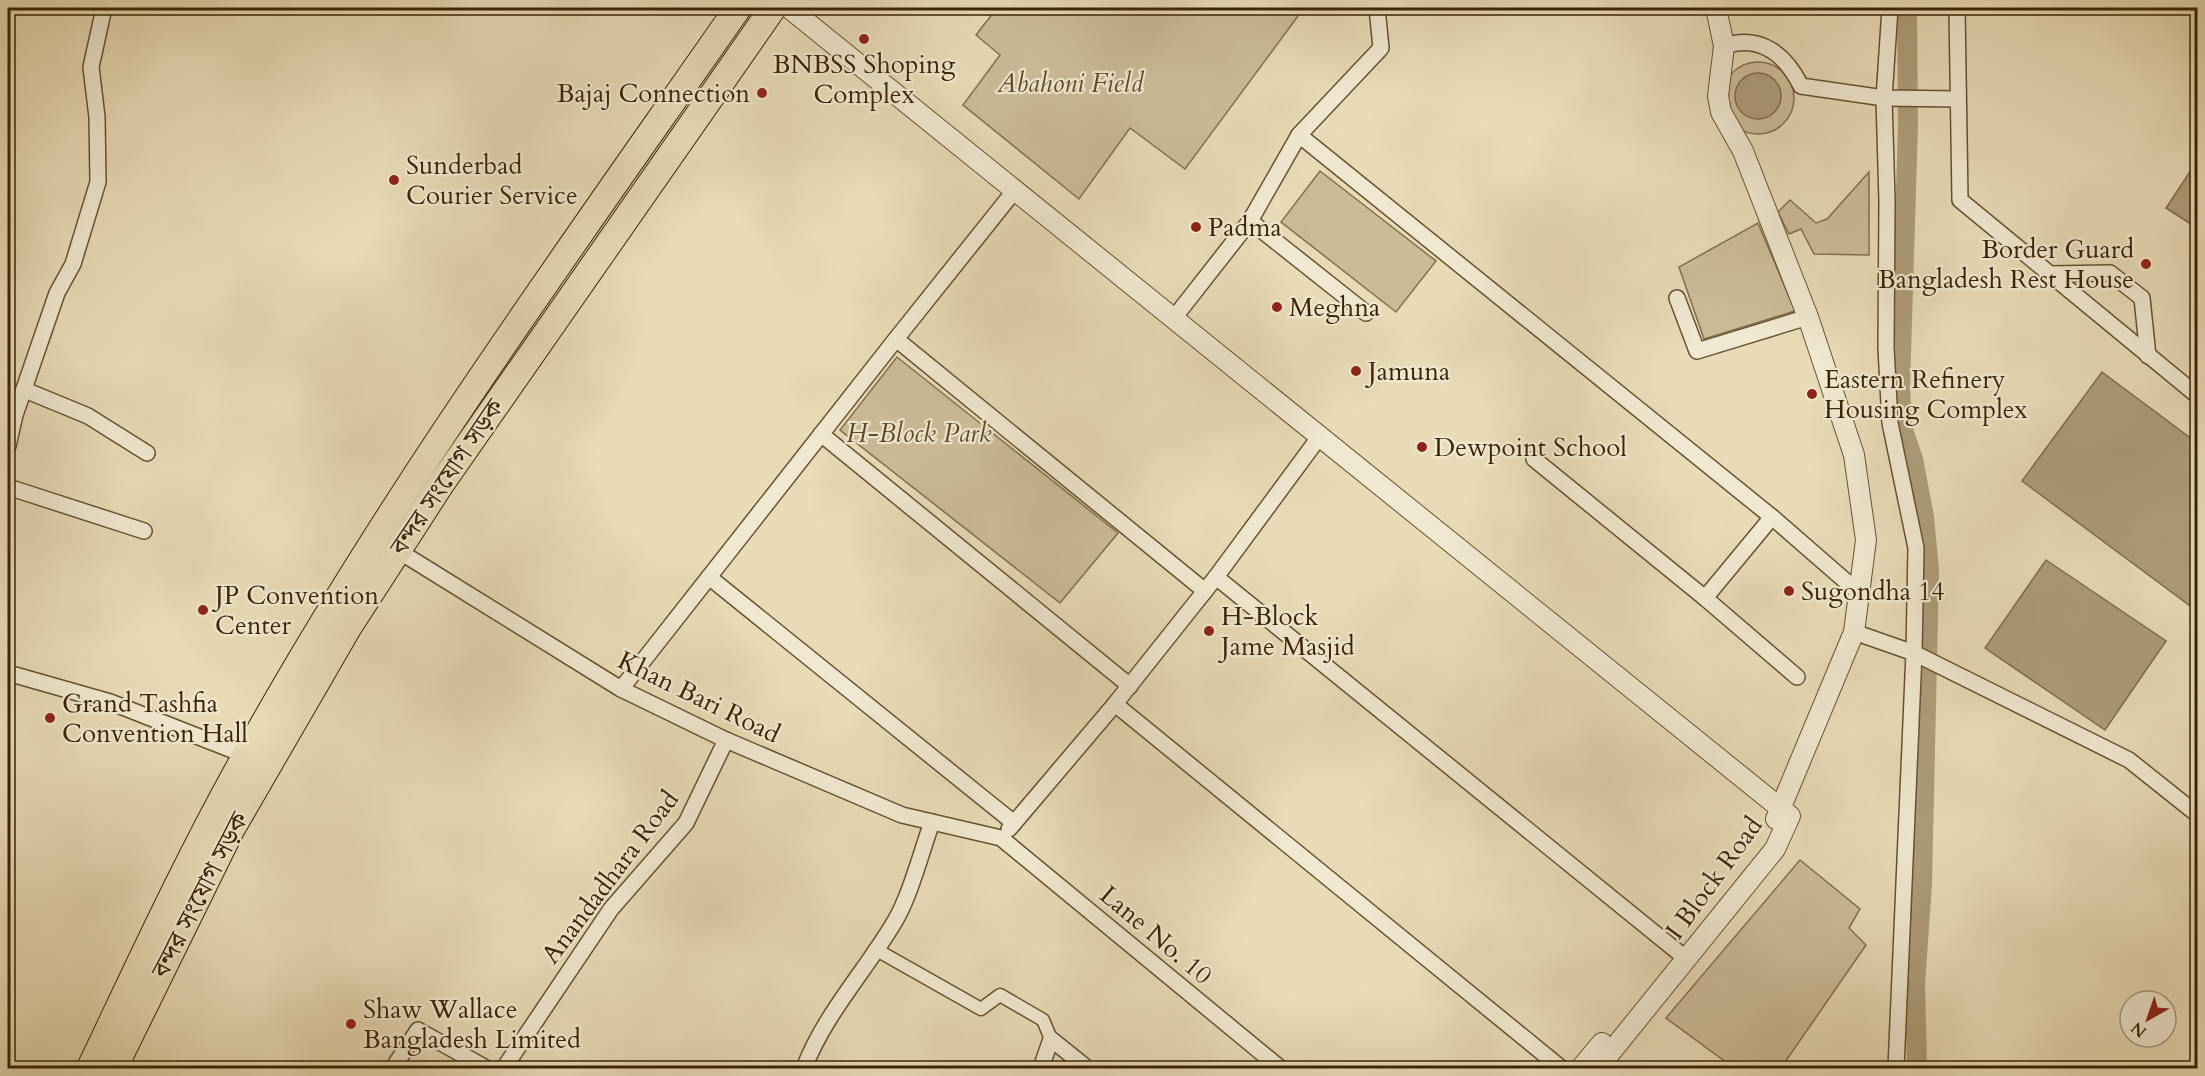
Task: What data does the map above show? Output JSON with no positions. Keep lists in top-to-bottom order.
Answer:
{
  "streets": {
    "highway": ["বন্দর সংযোগ সড়ক"],
    "street": [
      "Khan Bari Road",
      "Anandadhara Road",
      "I Block Road",
      "Lane No. 10"
    ]
  },
  "crossings": [
    ["বন্দর সংযোগ সড়ক", "Khan Bari Road"],
    ["Khan Bari Road", "Anandadhara Road"],
    ["Khan Bari Road", "Lane No. 10"]
  ],
  "parks": ["Abahoni Field", "H-Block Park"],
  "places": [
    "BNBSS Shoping Complex",
    "Bajaj Connection",
    "Sunderbad Courier Service",
    "Padma",
    "Border Guard Bangladesh Rest House",
    "Meghna",
    "Jamuna",
    "Eastern Refinery Housing Complex",
    "Dewpoint School",
    "Sugondha 14",
    "JP Convention Center",
    "H-Block Jame Masjid",
    "Grand Tashfia Convention Hall",
    "Shaw Wallace Bangladesh Limited"
  ],
  "north": "bottom left"
}
